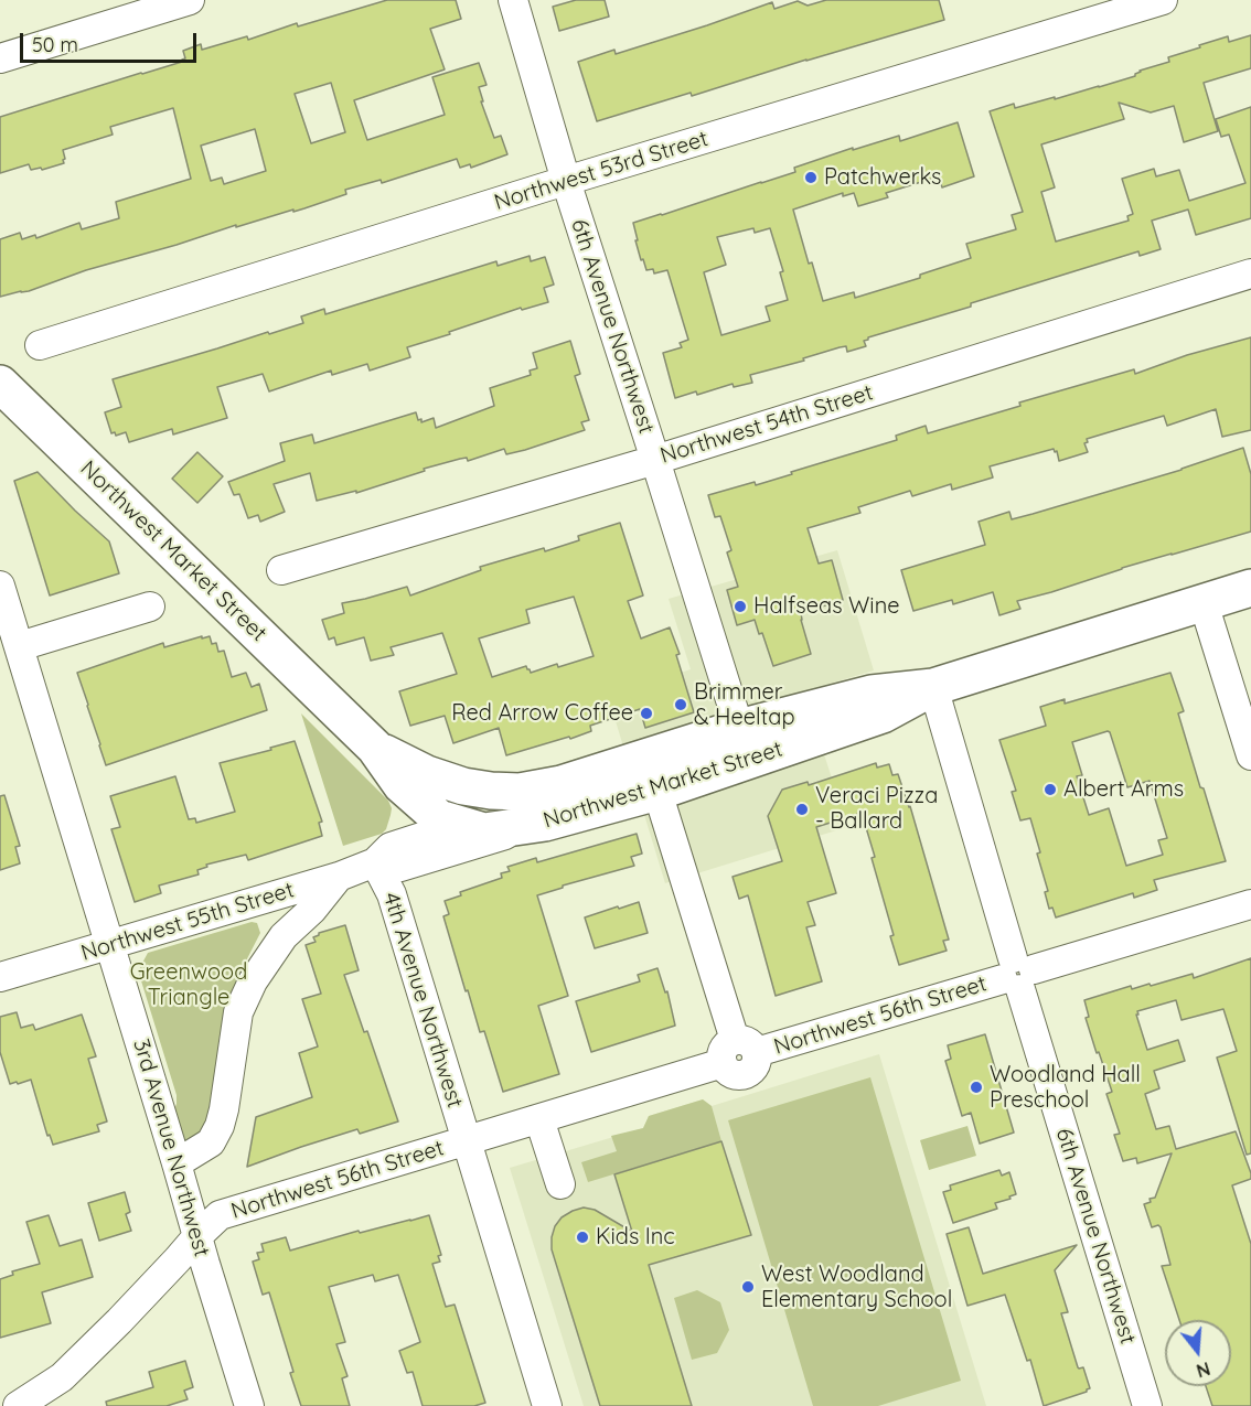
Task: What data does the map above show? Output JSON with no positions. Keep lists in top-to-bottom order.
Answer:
{
  "streets": {
    "main road": ["Northwest Market Street"],
    "street": [
      "Northwest 53rd Street",
      "6th Avenue Northwest",
      "Northwest 54th Street",
      "Northwest 55th Street",
      "4th Avenue Northwest",
      "Northwest 56th Street",
      "3rd Avenue Northwest"
    ]
  },
  "crossings": [
    ["Northwest 53rd Street", "6th Avenue Northwest"],
    ["6th Avenue Northwest", "Northwest 54th Street"],
    ["6th Avenue Northwest", "Northwest Market Street"],
    ["6th Avenue Northwest", "Northwest 56th Street"],
    ["Northwest Market Street", "Northwest 55th Street"],
    ["Northwest 55th Street", "4th Avenue Northwest"],
    ["Northwest 55th Street", "3rd Avenue Northwest"],
    ["4th Avenue Northwest", "Northwest 56th Street"],
    ["Northwest 56th Street", "3rd Avenue Northwest"]
  ],
  "parks": ["Greenwood Triangle"],
  "places": [
    "Patchwerks",
    "Halfseas Wine",
    "Brimmer & Heeltap",
    "Red Arrow Coffee",
    "Albert Arms",
    "Veraci Pizza - Ballard",
    "Woodland Hall Preschool",
    "Kids Inc",
    "West Woodland Elementary School"
  ],
  "scale_bar": "50 m",
  "north": "bottom"
}
